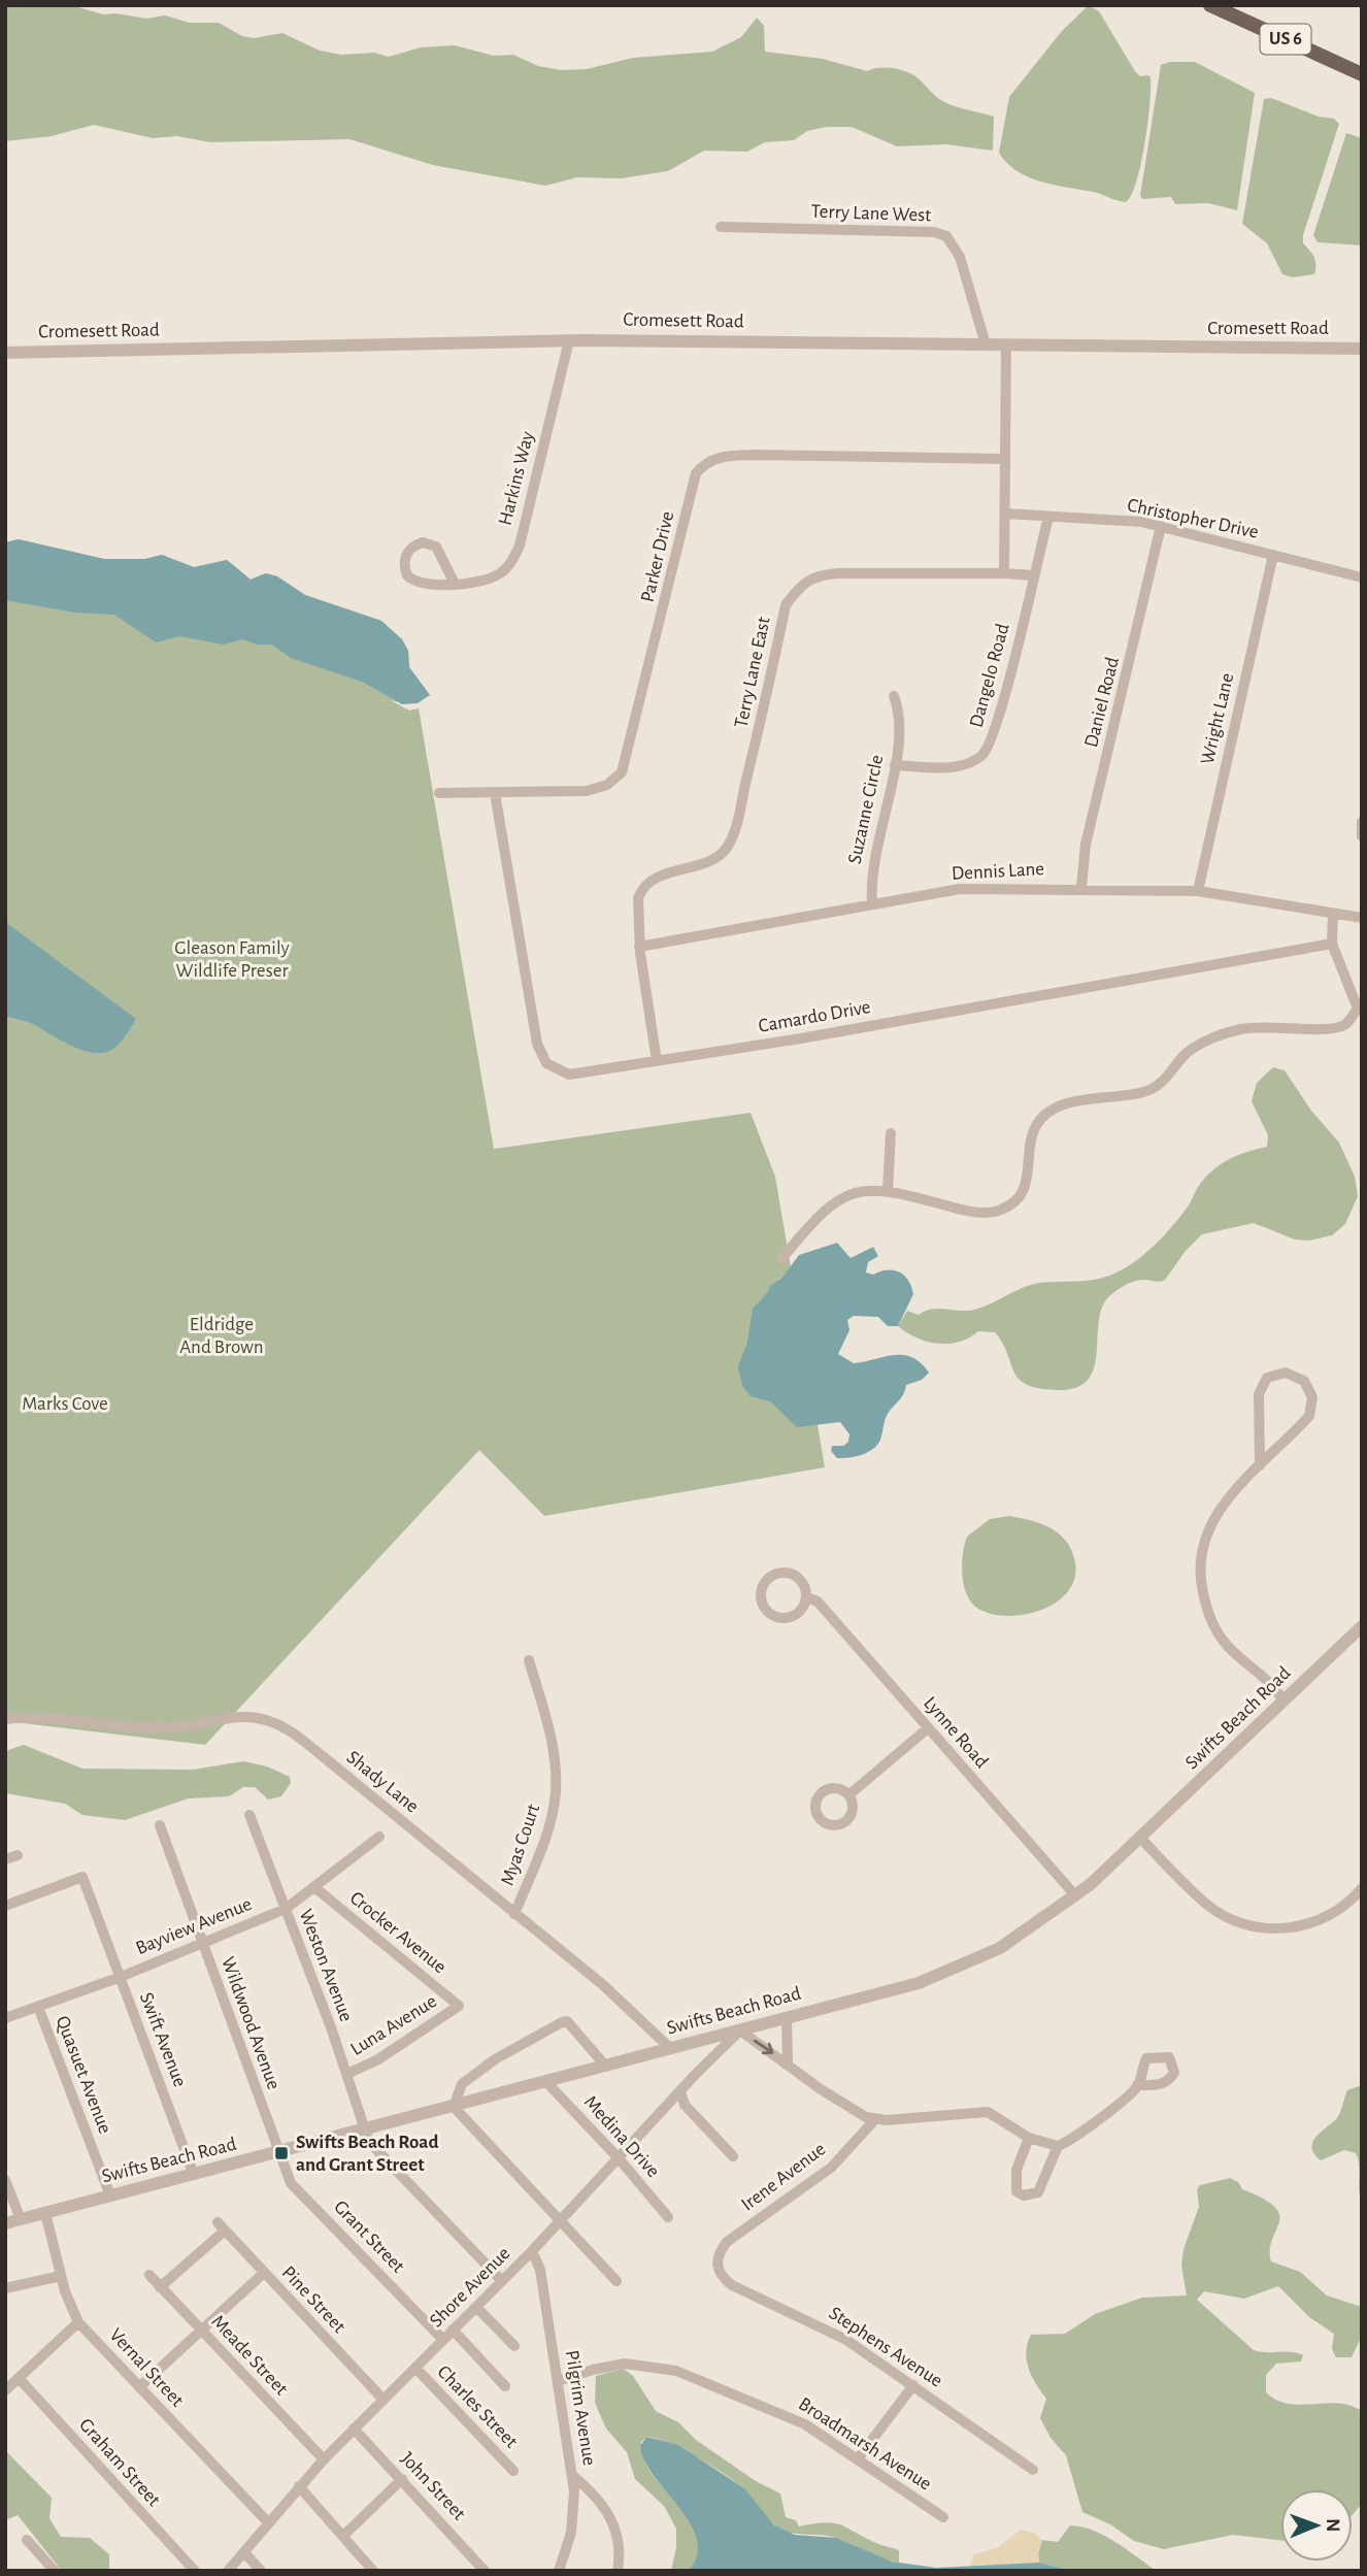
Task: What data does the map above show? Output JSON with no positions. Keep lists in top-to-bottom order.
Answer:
{
  "streets": {
    "main road": ["US 6"],
    "street": [
      "Terry Lane West",
      "Cromesett Road",
      "Harkins Way",
      "Christopher Drive",
      "Parker Drive",
      "Terry Lane East",
      "Dangelo Road",
      "Daniel Road",
      "Wright Lane",
      "Suzanne Circle",
      "Dennis Lane",
      "Camardo Drive",
      "Swifts Beach Road",
      "Lynne Road",
      "Shady Lane",
      "Myas Court",
      "Bayview Avenue",
      "Crocker Avenue",
      "Weston Avenue",
      "Wildwood Avenue",
      "Luna Avenue",
      "Swift Avenue",
      "Quasuet Avenue",
      "Medina Drive",
      "Irene Avenue",
      "Grant Street",
      "Shore Avenue",
      "Pine Street",
      "Stephens Avenue",
      "Meade Street",
      "Vernal Street",
      "Charles Street",
      "Pilgrim Avenue",
      "Broadmarsh Avenue",
      "Graham Street",
      "John Street"
    ]
  },
  "crossings": [
    ["Terry Lane West", "Cromesett Road"],
    ["Cromesett Road", "Harkins Way"],
    ["Christopher Drive", "Dangelo Road"],
    ["Christopher Drive", "Daniel Road"],
    ["Christopher Drive", "Wright Lane"],
    ["Parker Drive", "Camardo Drive"],
    ["Terry Lane East", "Dennis Lane"],
    ["Terry Lane East", "Camardo Drive"],
    ["Dangelo Road", "Suzanne Circle"],
    ["Daniel Road", "Dennis Lane"],
    ["Wright Lane", "Dennis Lane"],
    ["Suzanne Circle", "Dennis Lane"],
    ["Swifts Beach Road", "Lynne Road"],
    ["Swifts Beach Road", "Shady Lane"],
    ["Swifts Beach Road", "Weston Avenue"],
    ["Swifts Beach Road", "Wildwood Avenue"],
    ["Swifts Beach Road", "Swift Avenue"],
    ["Swifts Beach Road", "Quasuet Avenue"],
    ["Swifts Beach Road", "Medina Drive"],
    ["Swifts Beach Road", "Grant Street"],
    ["Swifts Beach Road", "Shore Avenue"],
    ["Swifts Beach Road", "Vernal Street"],
    ["Shady Lane", "Myas Court"],
    ["Bayview Avenue", "Crocker Avenue"],
    ["Bayview Avenue", "Weston Avenue"],
    ["Bayview Avenue", "Wildwood Avenue"],
    ["Bayview Avenue", "Swift Avenue"],
    ["Bayview Avenue", "Quasuet Avenue"],
    ["Crocker Avenue", "Luna Avenue"],
    ["Weston Avenue", "Luna Avenue"],
    ["Weston Avenue", "Shore Avenue"],
    ["Wildwood Avenue", "Grant Street"],
    ["Medina Drive", "Shore Avenue"],
    ["Irene Avenue", "Stephens Avenue"],
    ["Grant Street", "Shore Avenue"],
    ["Shore Avenue", "Pine Street"],
    ["Shore Avenue", "Meade Street"],
    ["Shore Avenue", "Vernal Street"],
    ["Shore Avenue", "Charles Street"],
    ["Shore Avenue", "Pilgrim Avenue"],
    ["Shore Avenue", "John Street"],
    ["Pine Street", "Meade Street"],
    ["Pilgrim Avenue", "Broadmarsh Avenue"]
  ],
  "parks": ["Gleason Family Wildlife Preser", "Eldridge And Brown", "Marks Cove"],
  "places": {
    "transit": ["Swifts Beach Road and Grant Street"]
  },
  "north": "right"
}
